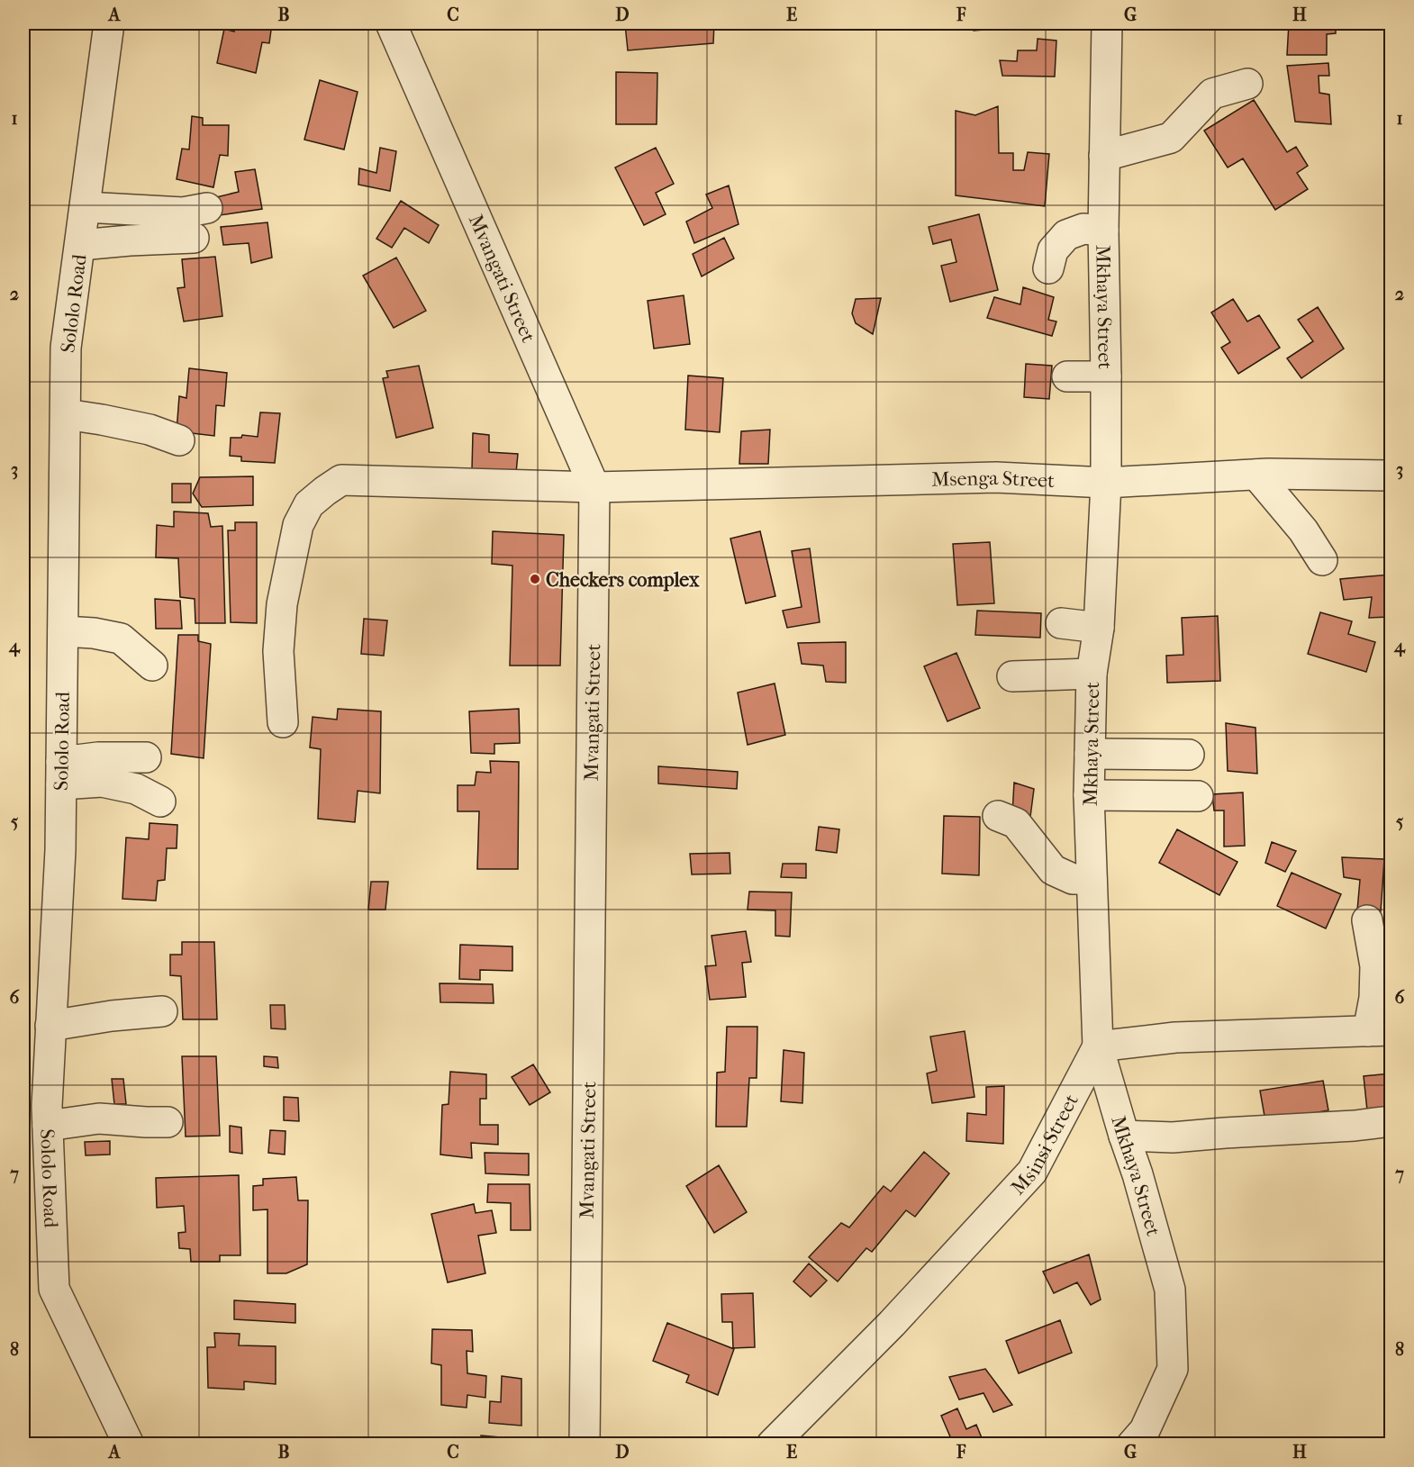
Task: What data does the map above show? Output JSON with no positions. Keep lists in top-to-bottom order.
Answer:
{
  "streets": {
    "street": [
      "Mvangati Street",
      "Sololo Road",
      "Mkhaya Street",
      "Msenga Street",
      "Msinsi Street"
    ]
  },
  "crossings": [
    ["Mvangati Street", "Msenga Street"],
    ["Mkhaya Street", "Msenga Street"],
    ["Mkhaya Street", "Msinsi Street"]
  ],
  "places": ["Checkers complex"],
  "grid": {
    "columns": [
      "A",
      "B",
      "C",
      "D",
      "E",
      "F",
      "G",
      "H"
    ],
    "rows": [
      "1",
      "2",
      "3",
      "4",
      "5",
      "6",
      "7",
      "8"
    ]
  }
}
